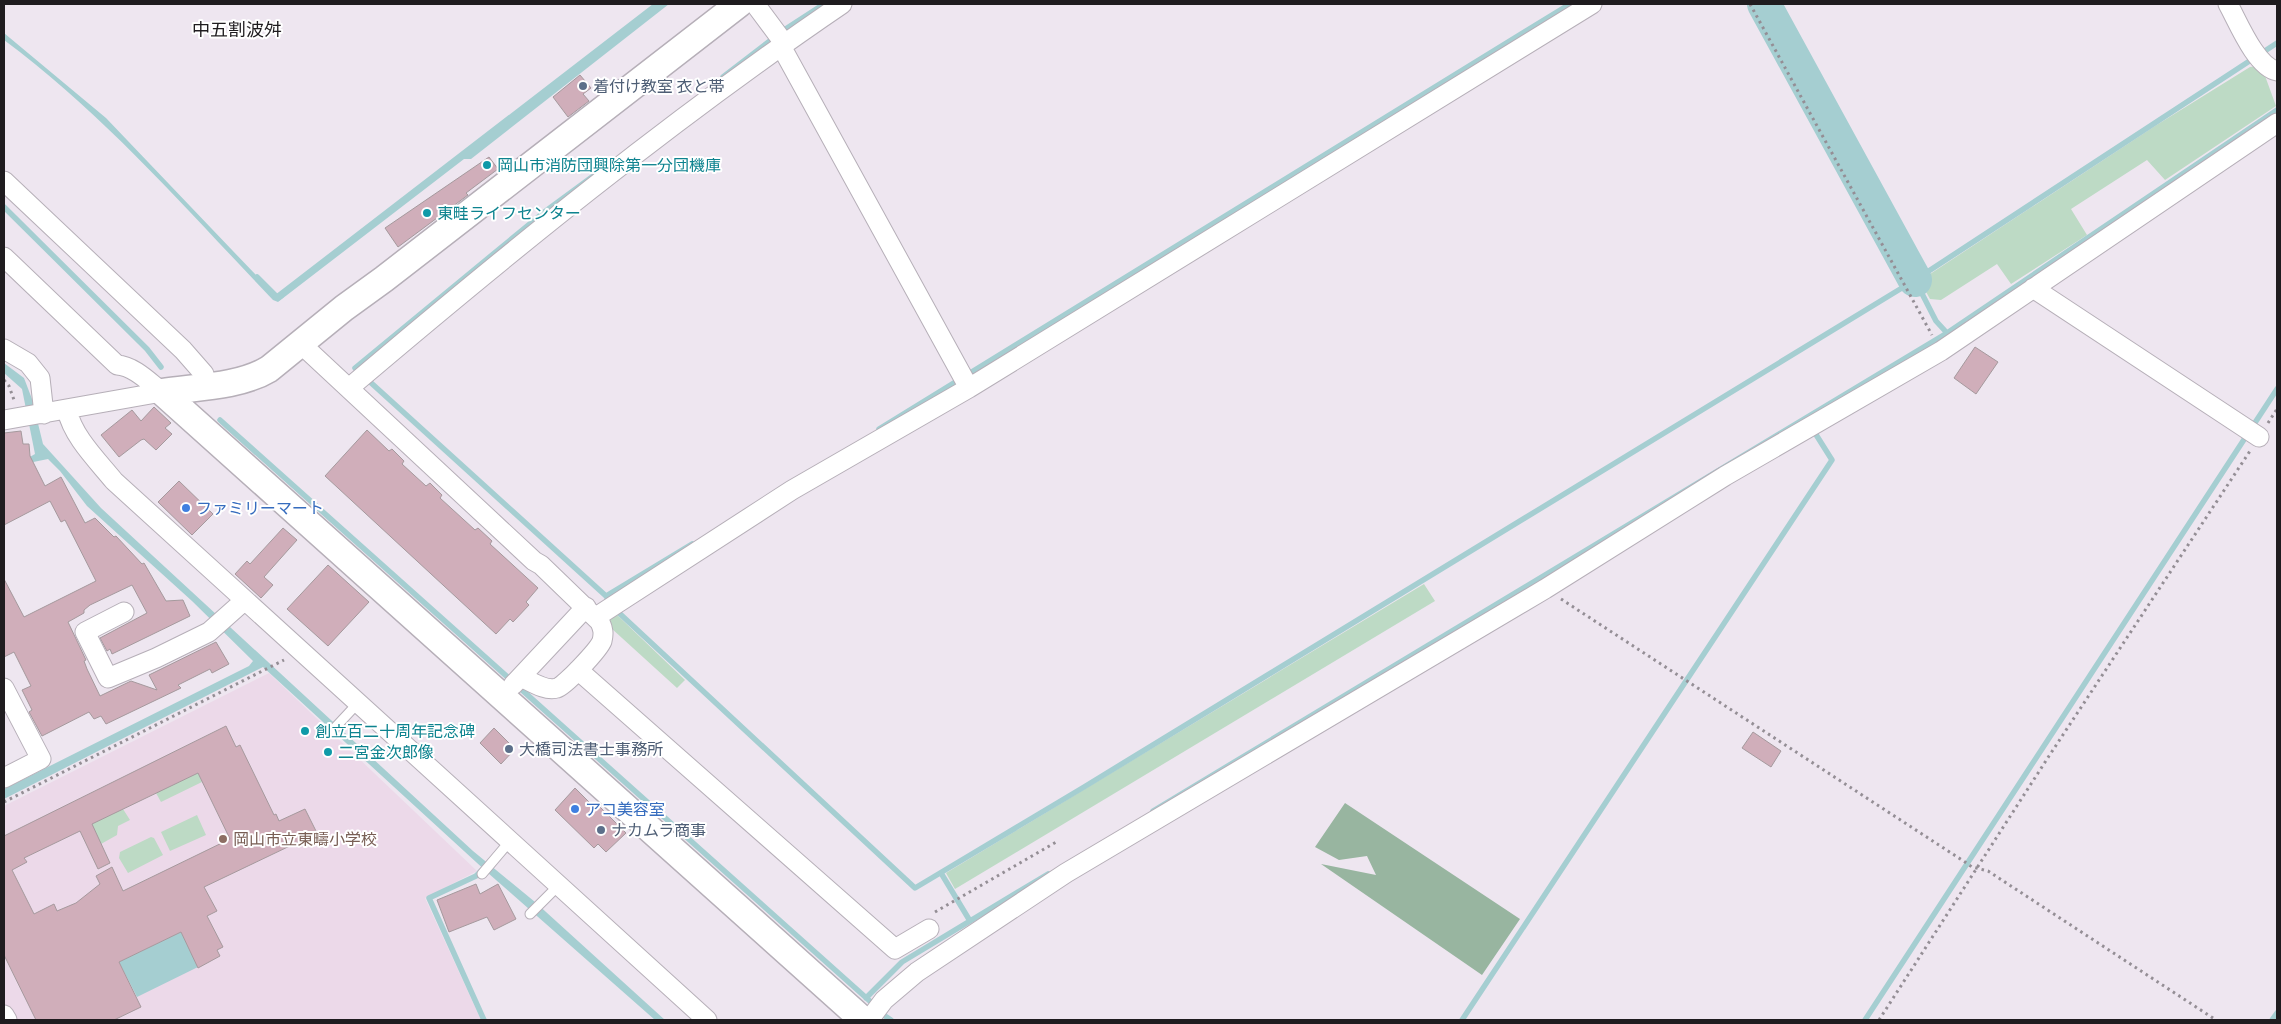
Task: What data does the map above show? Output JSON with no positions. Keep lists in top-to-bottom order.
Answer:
{
  "districts": ["中五割波舛"],
  "places": [
    "着付け教室 衣と帯",
    "岡山市消防団興除第一分団機庫",
    "東畦ライフセンター",
    "ファミリーマート",
    "創立百二十周年記念碑",
    "大橋司法書士事務所",
    "二宮金次郎像",
    "アコ美容室",
    "ナカムラ商事",
    "岡山市立東疇小学校"
  ]
}
